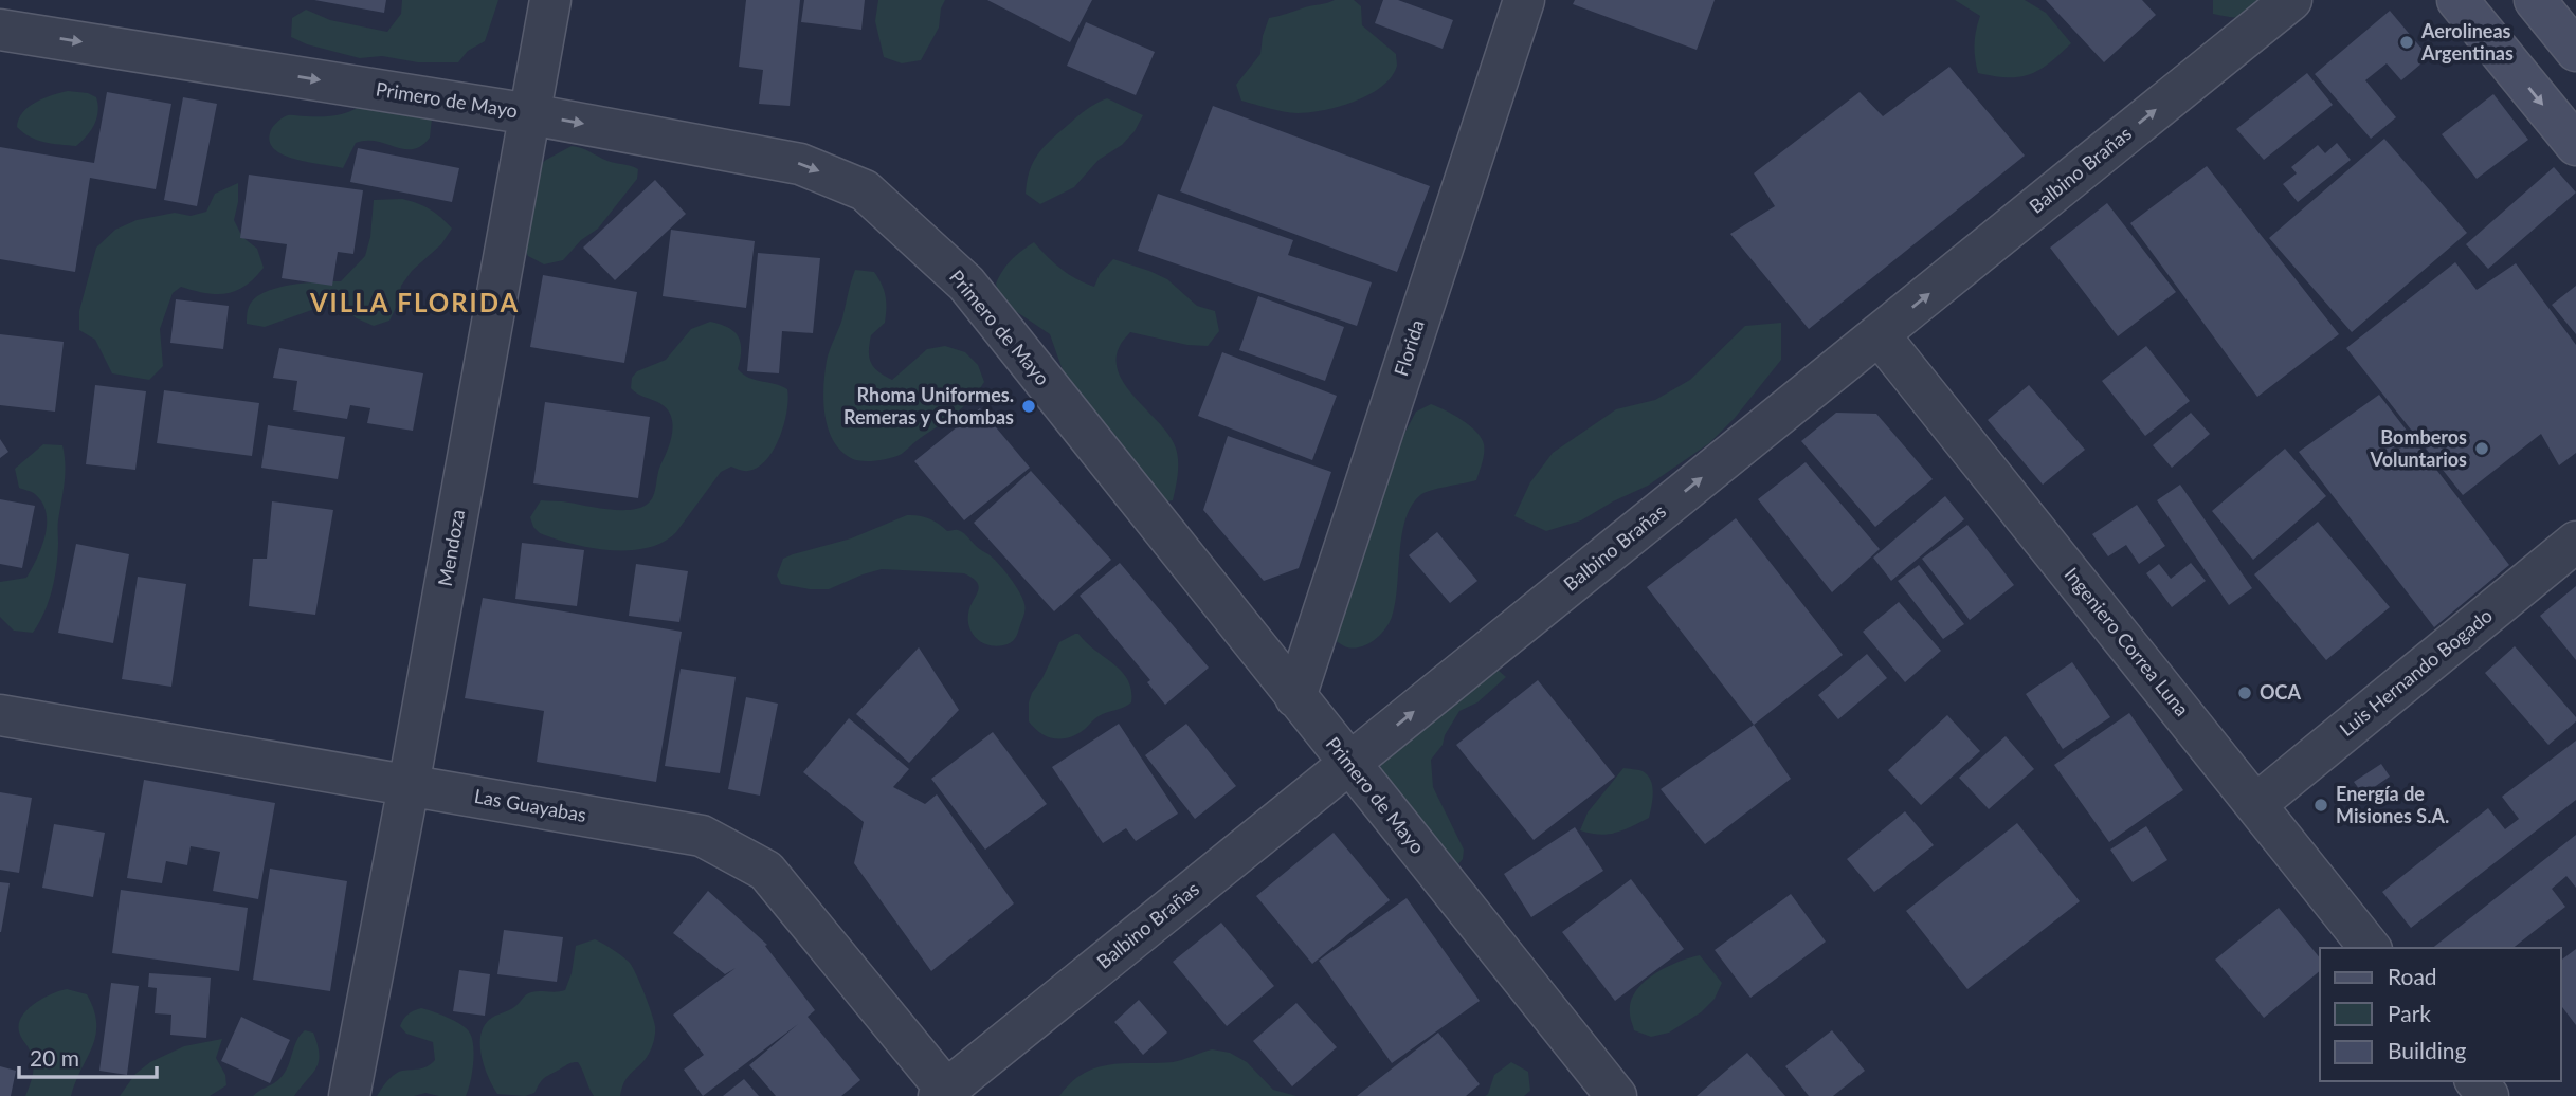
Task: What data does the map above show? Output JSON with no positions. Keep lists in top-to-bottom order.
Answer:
{
  "streets": {
    "street": [
      "Primero de Mayo",
      "Balbino Brañas",
      "Florida",
      "Mendoza",
      "Ingeniero Correa Luna",
      "Luis Hernando Bogado",
      "Las Guayabas"
    ]
  },
  "crossings": [
    ["Primero de Mayo", "Balbino Brañas"],
    ["Primero de Mayo", "Florida"],
    ["Primero de Mayo", "Mendoza"],
    ["Balbino Brañas", "Ingeniero Correa Luna"],
    ["Balbino Brañas", "Las Guayabas"],
    ["Mendoza", "Las Guayabas"],
    ["Ingeniero Correa Luna", "Luis Hernando Bogado"]
  ],
  "one_way": ["Primero de Mayo", "Balbino Brañas"],
  "districts": ["VILLA FLORIDA"],
  "places": [
    "Aerolineas Argentinas",
    "Rhoma Uniformes. Remeras y Chombas",
    "Bomberos Voluntarios",
    "OCA",
    "Energía de Misiones S.A."
  ],
  "legend": ["Road", "Park", "Building"],
  "scale_bar": "20 m"
}
